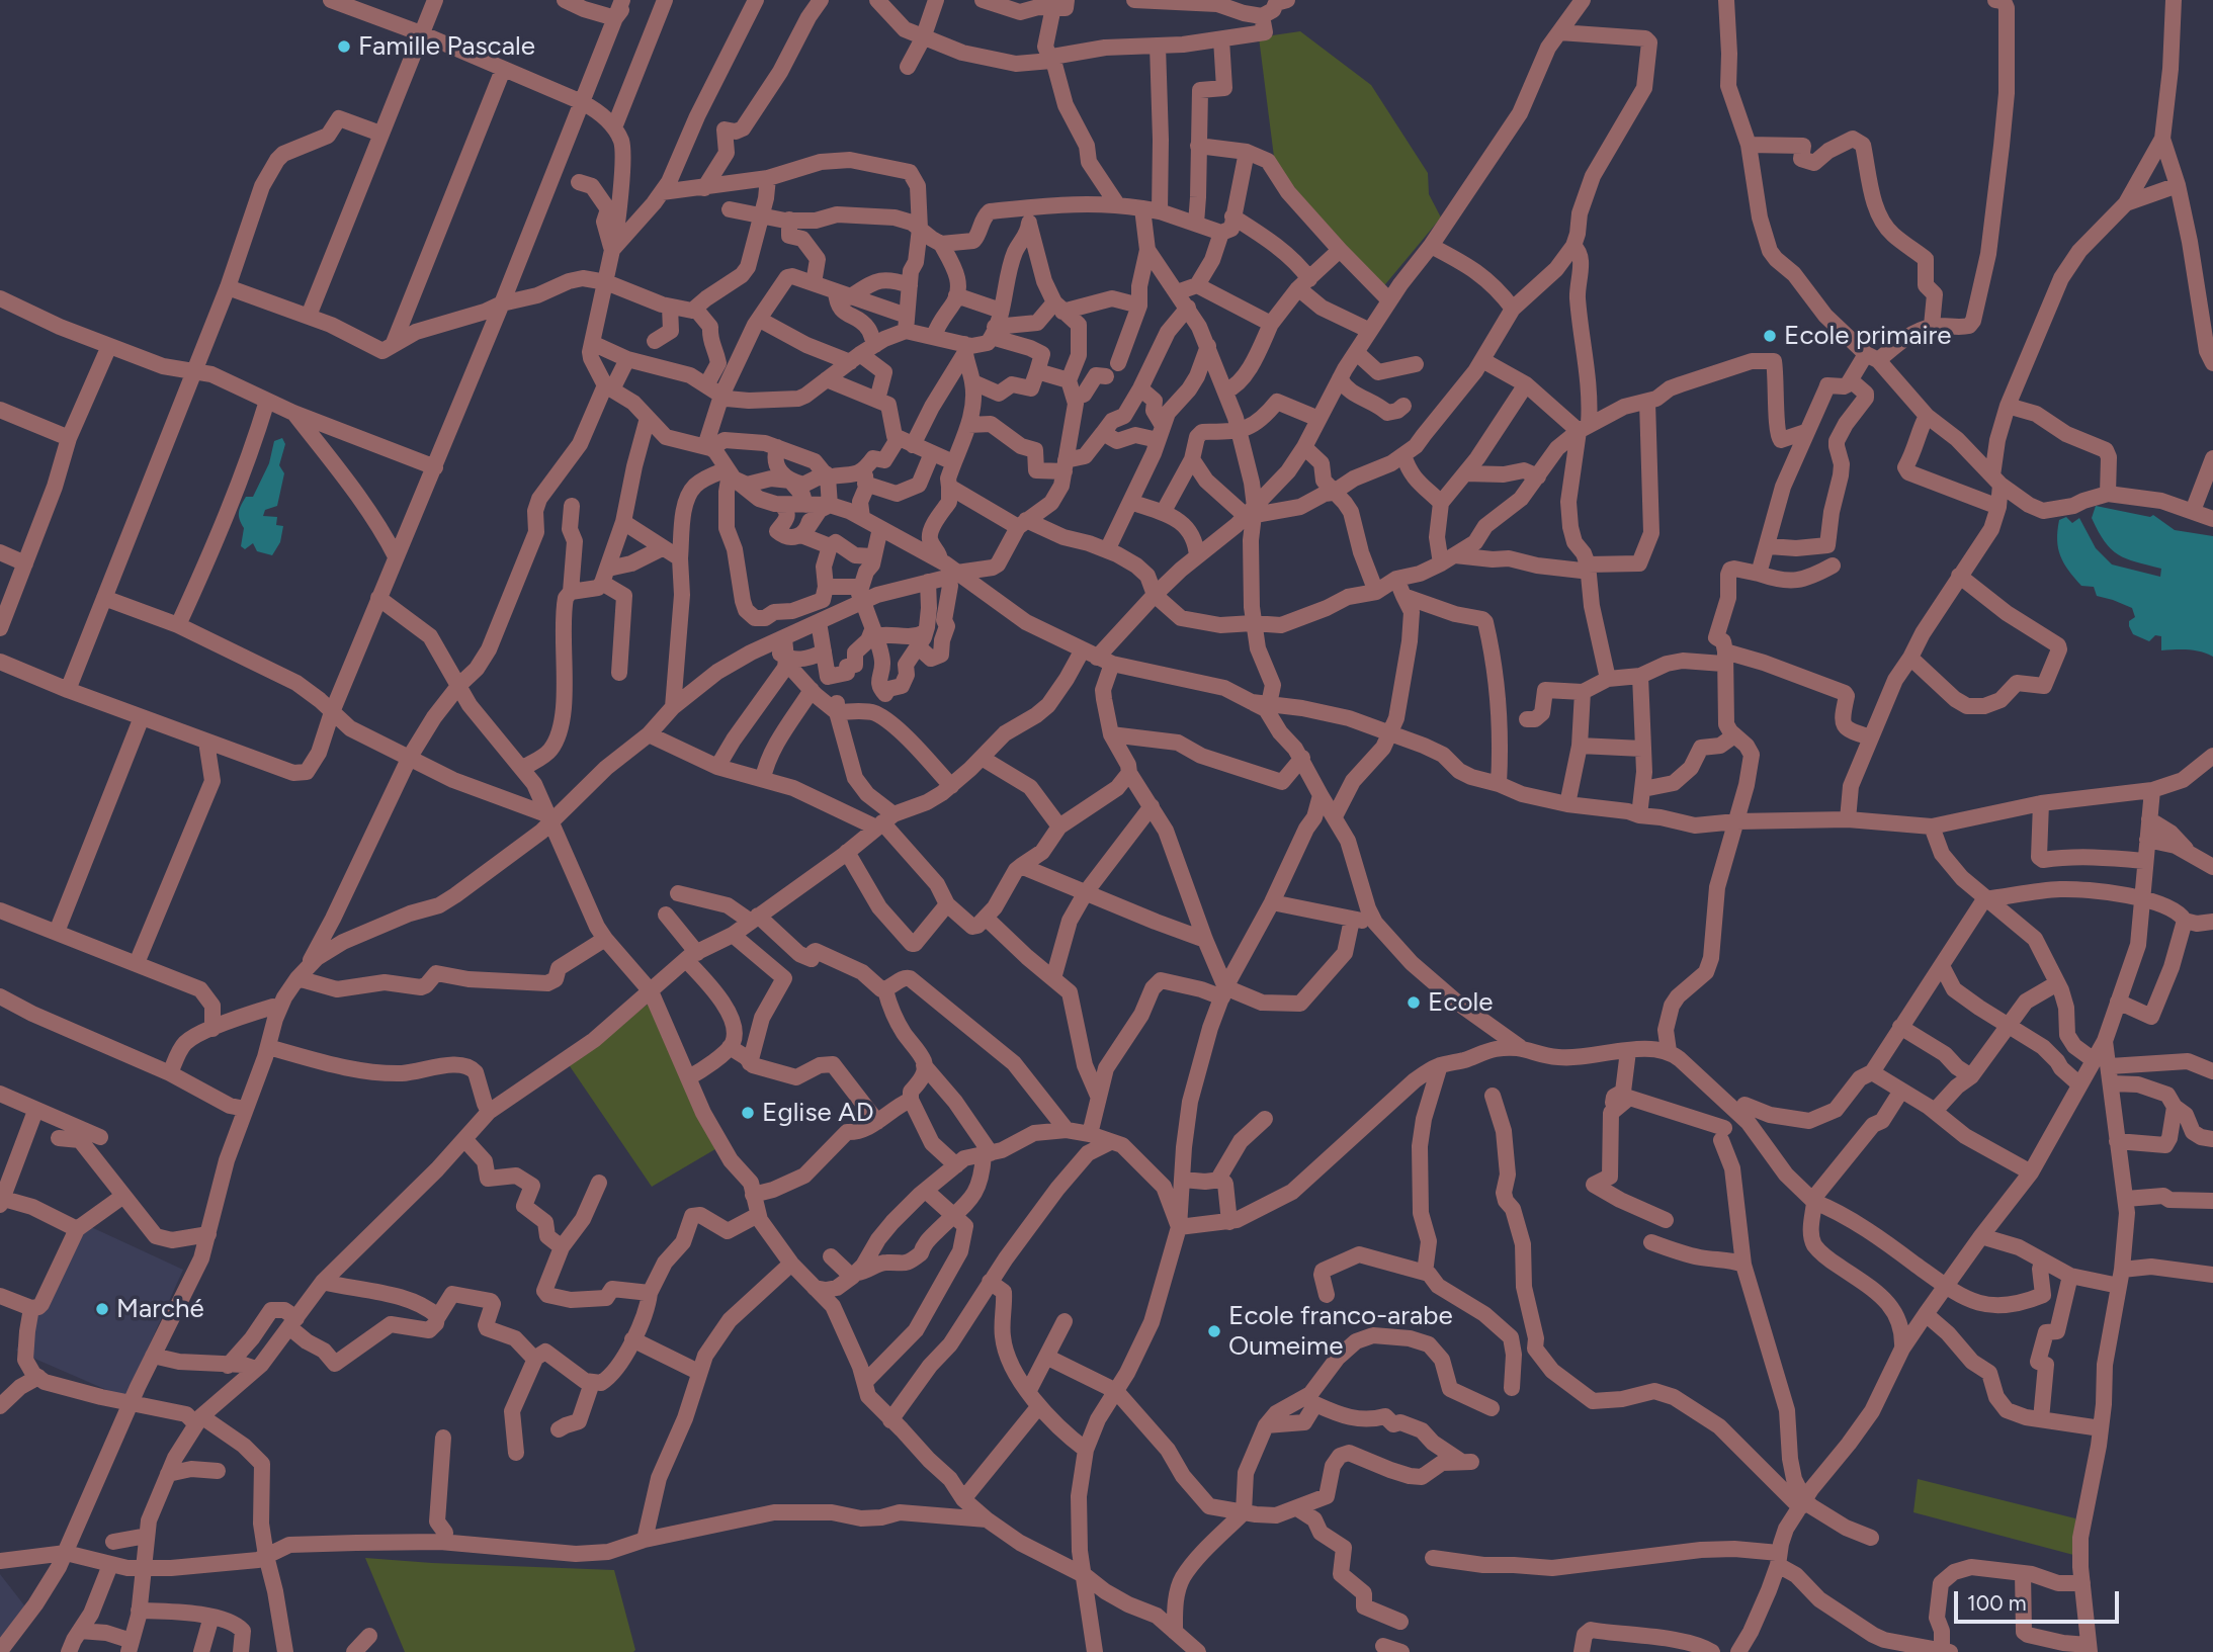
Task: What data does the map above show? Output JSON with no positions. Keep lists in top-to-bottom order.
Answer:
{
  "places": [
    "Famille Pascale",
    "Ecole primaire",
    "Ecole",
    "Eglise AD",
    "Marché",
    "Ecole franco-arabe Oumeime"
  ],
  "scale_bar": "100 m"
}
